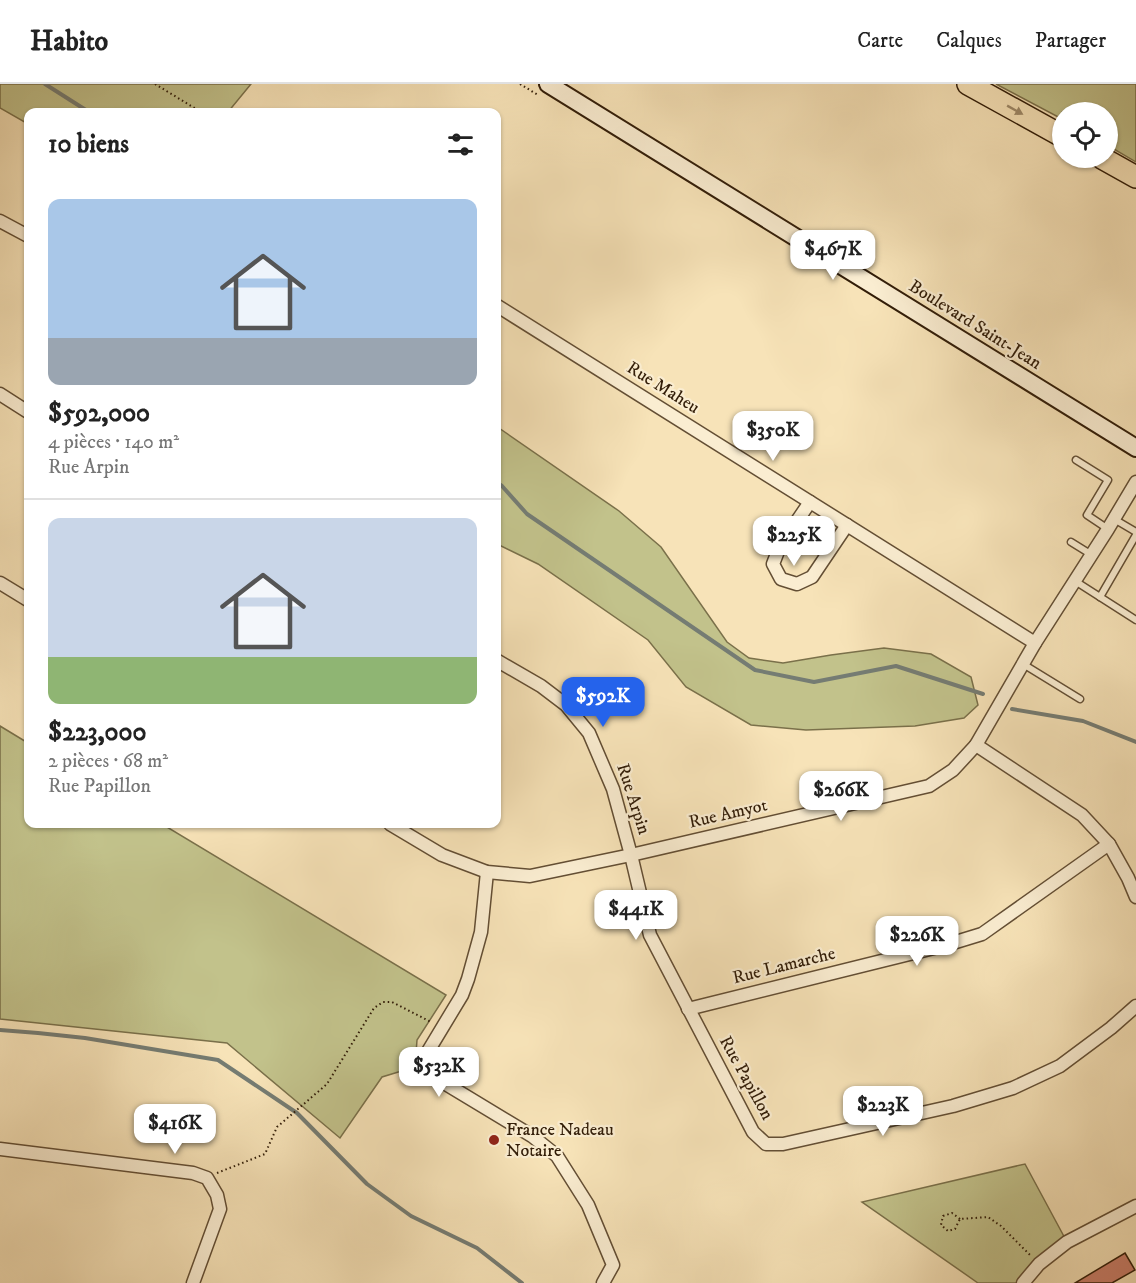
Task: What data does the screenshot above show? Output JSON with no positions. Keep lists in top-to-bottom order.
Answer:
{
  "streets": {
    "street": [
      "Boulevard Saint-Jean",
      "Rue Maheu",
      "Rue Arpin",
      "Rue Amyot",
      "Rue Lamarche",
      "Rue Papillon"
    ]
  },
  "crossings": [
    ["Rue Maheu", "Rue Amyot"],
    ["Rue Arpin", "Rue Amyot"],
    ["Rue Arpin", "Rue Papillon"],
    ["Rue Amyot", "Rue Papillon"],
    ["Rue Lamarche", "Rue Papillon"]
  ],
  "places": ["France Nadeau Notaire"],
  "page": {
    "header": "Habito",
    "nav": ["Carte", "Calques", "Partager"],
    "heading": "10 biens",
    "list": [
      {
        "name": "$592,000",
        "note": "4 pièces · 140 m² · Rue Arpin"
      },
      {
        "name": "$223,000",
        "note": "2 pièces · 68 m² · Rue Papillon"
      }
    ],
    "price": [
      "$467K",
      "$350K",
      "$225K",
      "$592K",
      "$266K",
      "$441K",
      "$226K",
      "$532K",
      "$223K",
      "$416K"
    ]
  }
}
